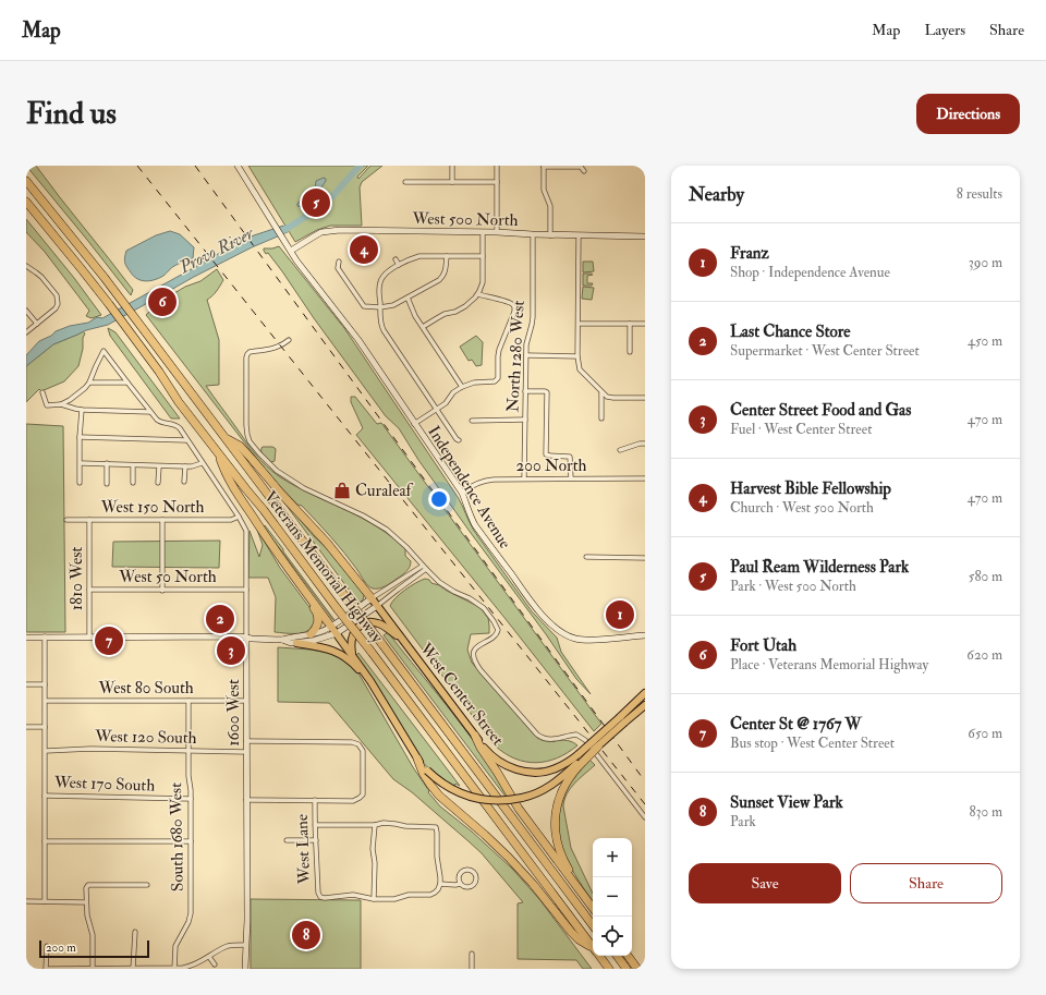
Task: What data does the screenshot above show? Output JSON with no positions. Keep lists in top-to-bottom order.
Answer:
{
  "streets": {
    "highway": ["Veterans Memorial Highway"],
    "main road": ["West Center Street"],
    "street": [
      "West 500 North",
      "North 1280 West",
      "200 North",
      "Independence Avenue",
      "West 150 North",
      "West 50 North",
      "1810 West",
      "West 80 South",
      "1600 West",
      "West 120 South",
      "West 170 South",
      "South 1680 West",
      "West Lane"
    ]
  },
  "crossings": [
    ["West 500 North", "North 1280 West"],
    ["West 500 North", "Independence Avenue"],
    ["North 1280 West", "200 North"],
    ["200 North", "Independence Avenue"],
    ["West 150 North", "1810 West"],
    ["West 150 North", "1600 West"],
    ["West 50 North", "1810 West"],
    ["West 50 North", "1600 West"],
    ["West 80 South", "1600 West"],
    ["West 80 South", "South 1680 West"],
    ["1600 West", "West 120 South"],
    ["West 120 South", "South 1680 West"],
    ["West 170 South", "South 1680 West"]
  ],
  "water": ["Provo River"],
  "places": {
    "shop": ["Curaleaf"]
  },
  "scale_bar": "200 m",
  "page": {
    "header": "Map",
    "nav": ["Map", "Layers", "Share"],
    "buttons": [
      "Directions",
      ["Save", "Share"]
    ],
    "title": "Find us",
    "heading": ["Nearby", "8 results"],
    "pins": [
      "5",
      "4",
      "6",
      "1",
      "2",
      "7",
      "3",
      "8"
    ],
    "list": [
      {
        "mark": "1",
        "name": "Franz",
        "note": "Shop · Independence Avenue",
        "value": "390 m"
      },
      {
        "mark": "2",
        "name": "Last Chance Store",
        "note": "Supermarket · West Center Street",
        "value": "450 m"
      },
      {
        "mark": "3",
        "name": "Center Street Food and Gas",
        "note": "Fuel · West Center Street",
        "value": "470 m"
      },
      {
        "mark": "4",
        "name": "Harvest Bible Fellowship",
        "note": "Church · West 500 North",
        "value": "470 m"
      },
      {
        "mark": "5",
        "name": "Paul Ream Wilderness Park",
        "note": "Park · West 500 North",
        "value": "580 m"
      },
      {
        "mark": "6",
        "name": "Fort Utah",
        "note": "Place · Veterans Memorial Highway",
        "value": "620 m"
      },
      {
        "mark": "7",
        "name": "Center St @ 1767 W",
        "note": "Bus stop · West Center Street",
        "value": "650 m"
      },
      {
        "mark": "8",
        "name": "Sunset View Park",
        "note": "Park",
        "value": "830 m"
      }
    ],
    "map_buttons": ["+", "−"],
    "scale": "200 m"
  }
}
